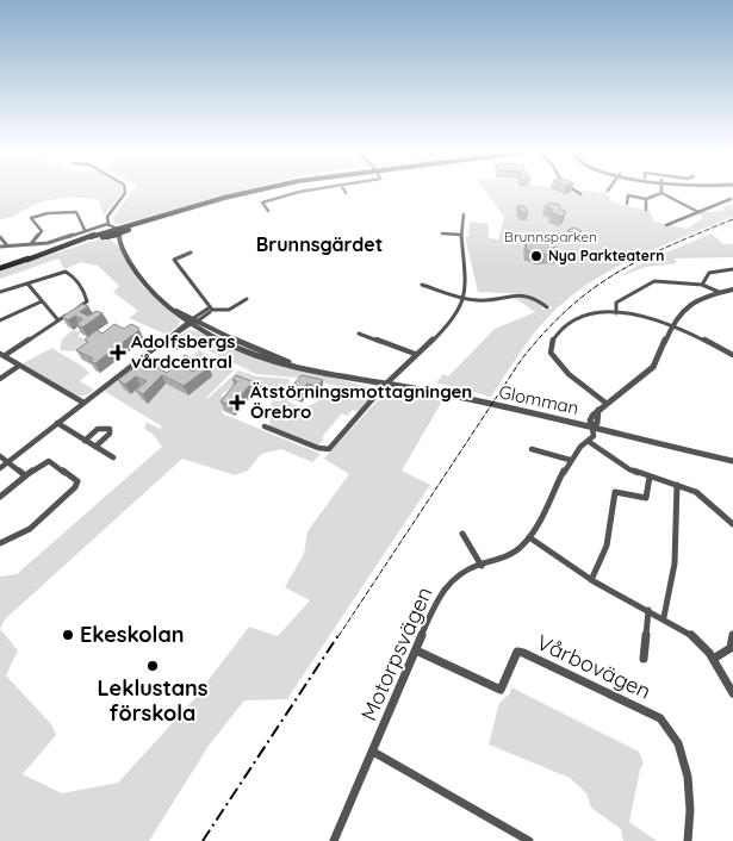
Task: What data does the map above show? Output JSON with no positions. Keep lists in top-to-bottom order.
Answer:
{
  "streets": {
    "street": ["Glomman", "Motorpsvägen", "Vårbovägen"]
  },
  "crossings": [
    ["Glomman", "Motorpsvägen"],
    ["Motorpsvägen", "Vårbovägen"]
  ],
  "districts": ["Brunnsgärdet"],
  "parks": ["Brunnsparken"],
  "places": {
    "other": ["Nya Parkteatern", "Ekeskolan", "Leklustans förskola"],
    "health": ["Adolfsbergs vårdcentral", "Ätstörningsmottagningen Örebro"]
  }
}
